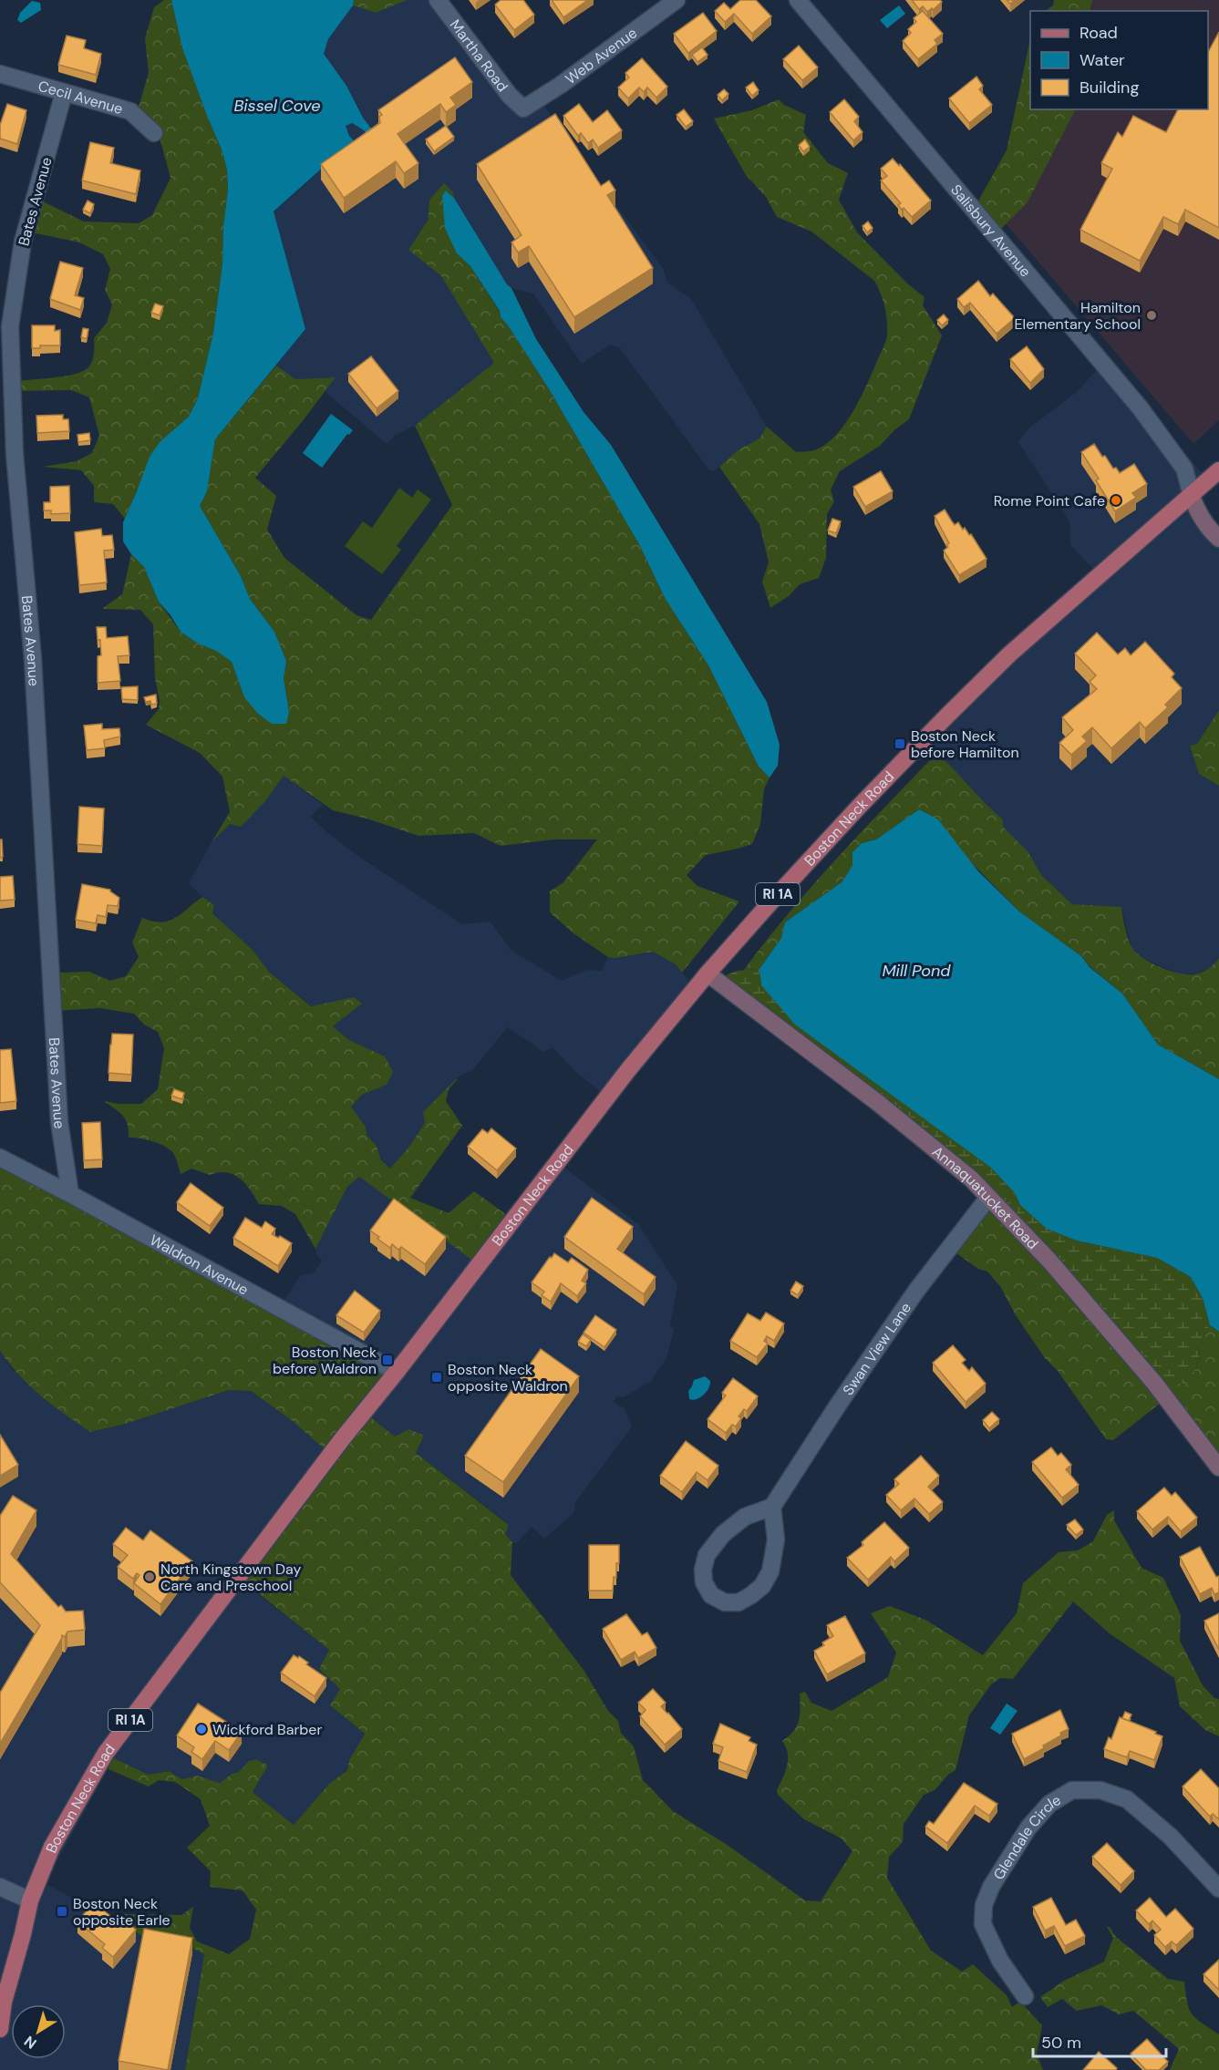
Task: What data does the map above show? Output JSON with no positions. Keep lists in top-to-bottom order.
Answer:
{
  "streets": {
    "main road": ["Boston Neck Road", "RI 1A"],
    "street": [
      "Martha Road",
      "Web Avenue",
      "Cecil Avenue",
      "Bates Avenue",
      "Salisbury Avenue",
      "Annaquatucket Road",
      "Waldron Avenue",
      "Swan View Lane",
      "Glendale Circle"
    ]
  },
  "crossings": [
    ["Martha Road", "Web Avenue"],
    ["Cecil Avenue", "Bates Avenue"],
    ["Bates Avenue", "Waldron Avenue"],
    ["Salisbury Avenue", "Boston Neck Road"],
    ["Boston Neck Road", "Annaquatucket Road"],
    ["Boston Neck Road", "Waldron Avenue"],
    ["Annaquatucket Road", "Swan View Lane"]
  ],
  "water": ["Bissel Cove", "Mill Pond"],
  "places": {
    "other": [
      "Hamilton Elementary School",
      "Rome Point Cafe",
      "North Kingstown Day Care and Preschool",
      "Wickford Barber"
    ],
    "transit": [
      "Boston Neck before Hamilton",
      "Boston Neck before Waldron",
      "Boston Neck opposite Waldron",
      "Boston Neck opposite Earle"
    ]
  },
  "legend": ["Road", "Water", "Building"],
  "scale_bar": "50 m",
  "north": "bottom left"
}
